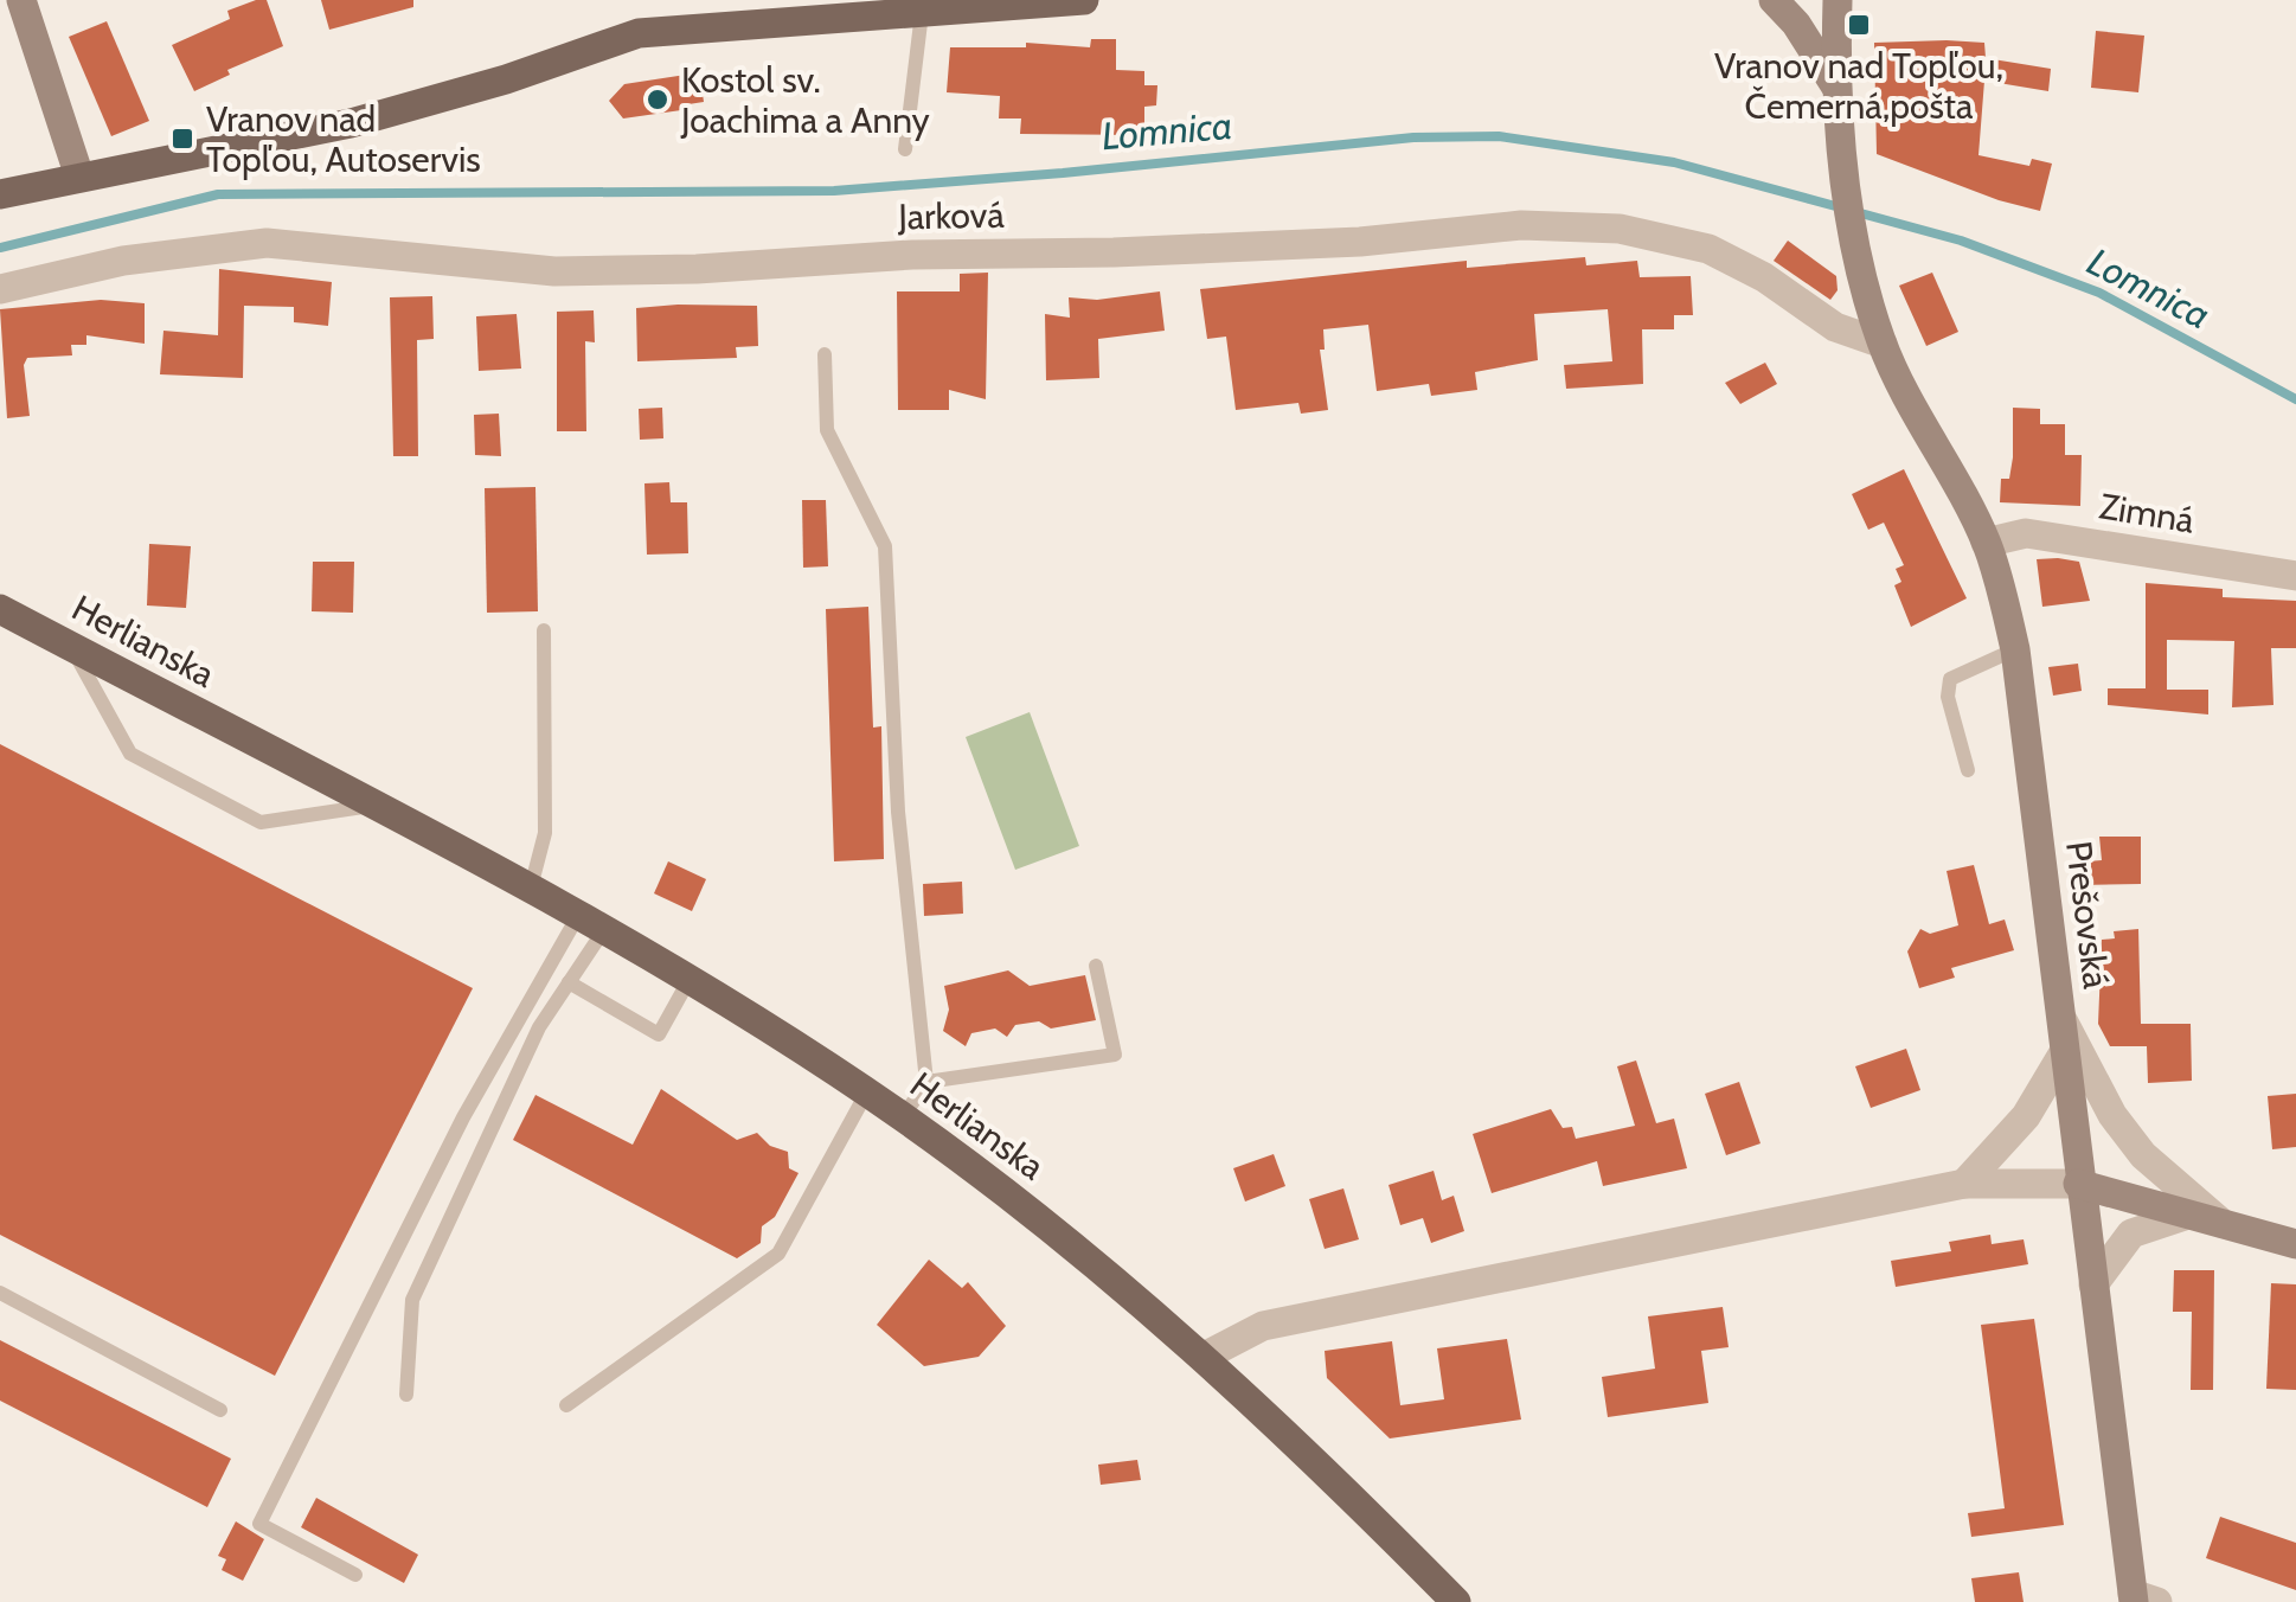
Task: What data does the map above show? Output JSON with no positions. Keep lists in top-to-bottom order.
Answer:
{
  "streets": {
    "main road": ["Herlianska", "Prešovská"],
    "street": ["Jarková", "Zimná"]
  },
  "crossings": [
    ["Jarková", "Prešovská"],
    ["Zimná", "Prešovská"]
  ],
  "water": ["Lomnica"],
  "places": {
    "transit": ["Vranov nad Topľou, Čemerná,pošta", "Vranov nad Topľou, Autoservis"],
    "other": ["Kostol sv. Joachima a Anny"]
  }
}
